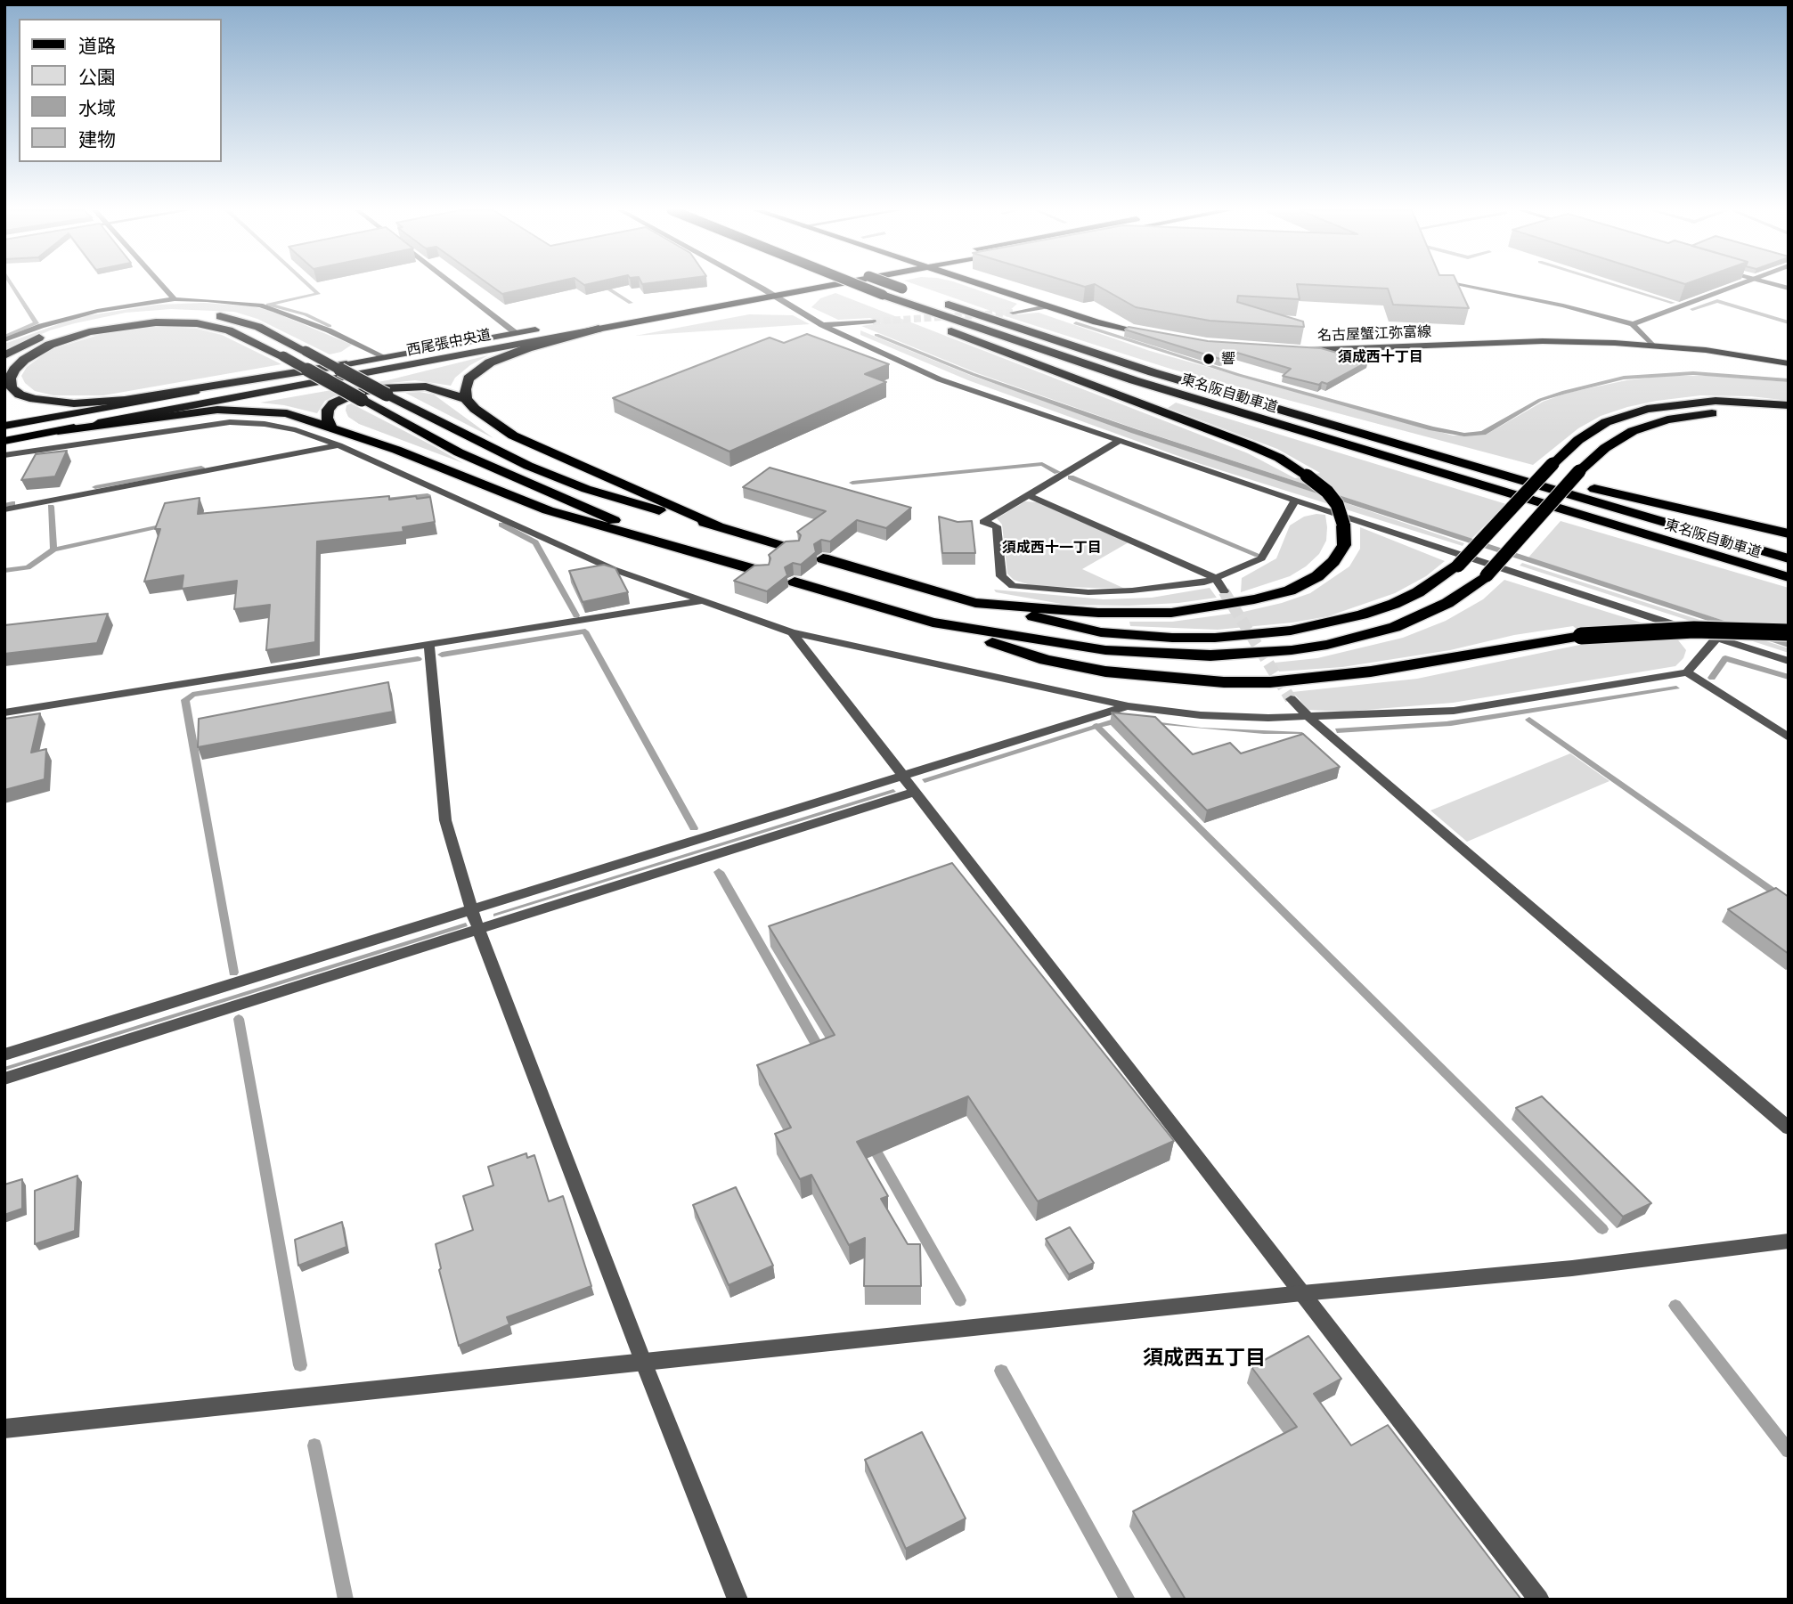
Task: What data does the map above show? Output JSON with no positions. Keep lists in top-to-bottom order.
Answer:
{
  "streets": {
    "highway": ["東名阪自動車道"],
    "main road": ["名古屋蟹江弥富線", "西尾張中央道"]
  },
  "districts": ["須成西十丁目", "須成西十一丁目", "須成西五丁目"],
  "places": ["響"],
  "legend": [
    "道路",
    "公園",
    "水域",
    "建物"
  ]
}
